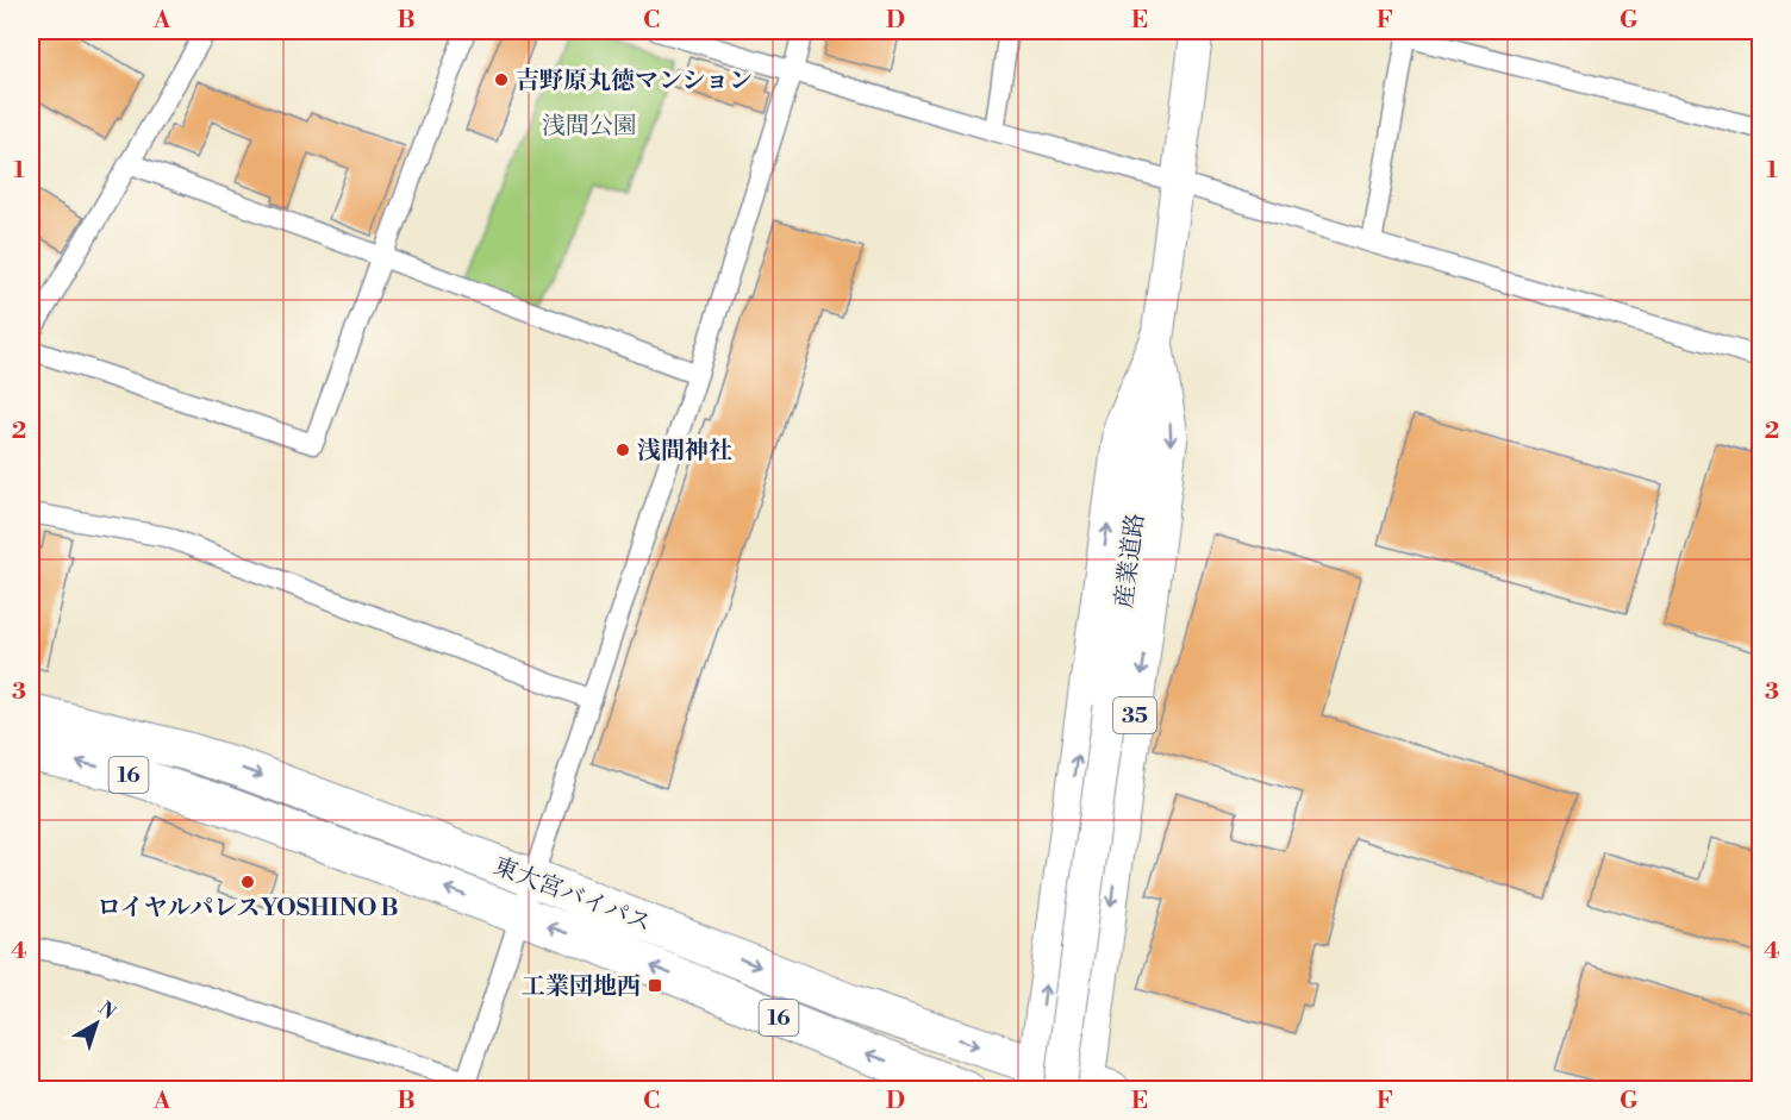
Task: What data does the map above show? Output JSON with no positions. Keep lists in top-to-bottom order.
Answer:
{
  "streets": {
    "highway": ["16", "東大宮バイパス"],
    "main road": ["産業道路", "35"]
  },
  "crossings": [
    ["産業道路", "35"],
    ["産業道路", "東大宮バイパス"],
    ["35", "東大宮バイパス"]
  ],
  "parks": ["浅間公園"],
  "places": {
    "other": ["吉野原丸徳マンション", "浅間神社", "ロイヤルパレスYOSHINO B"],
    "transit": ["工業団地西"]
  },
  "north": "top right",
  "grid": {
    "columns": [
      "A",
      "B",
      "C",
      "D",
      "E",
      "F",
      "G"
    ],
    "rows": [
      "1",
      "2",
      "3",
      "4"
    ]
  }
}
